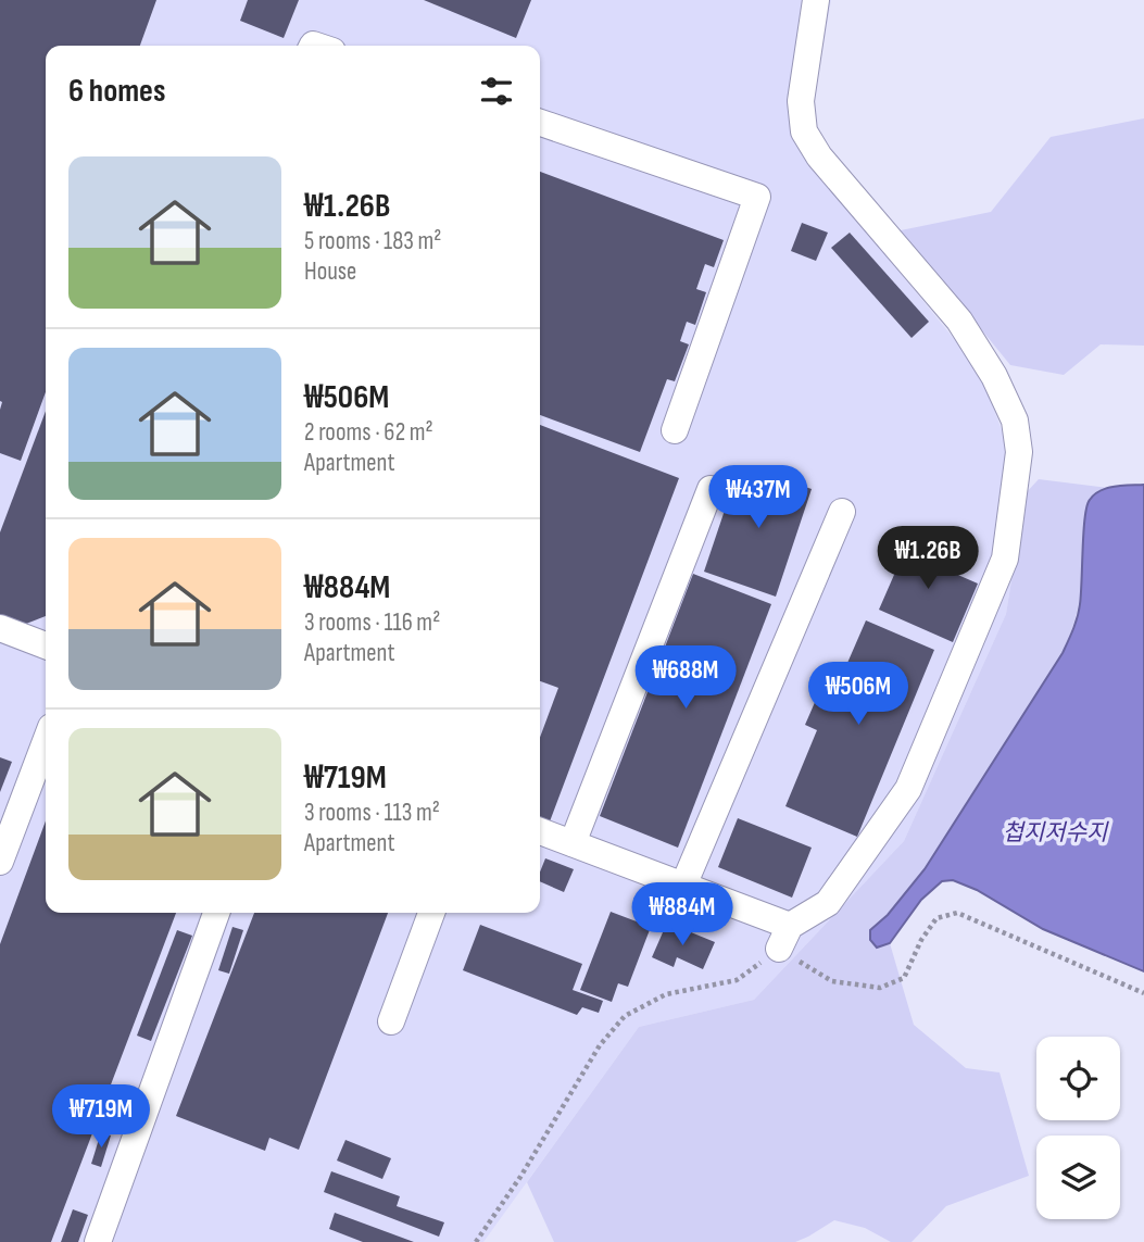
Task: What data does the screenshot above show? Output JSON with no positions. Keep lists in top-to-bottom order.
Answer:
{
  "water": ["첩지저수지"],
  "page": {
    "heading": "6 homes",
    "list": [
      {
        "name": "₩1.26B",
        "note": "5 rooms · 183 m² · House"
      },
      {
        "name": "₩506M",
        "note": "2 rooms · 62 m² · Apartment"
      },
      {
        "name": "₩884M",
        "note": "3 rooms · 116 m² · Apartment"
      },
      {
        "name": "₩719M",
        "note": "3 rooms · 113 m² · Apartment"
      }
    ],
    "price": [
      "₩437M",
      "₩1.26B",
      "₩688M",
      "₩506M",
      "₩884M",
      "₩719M"
    ]
  }
}
